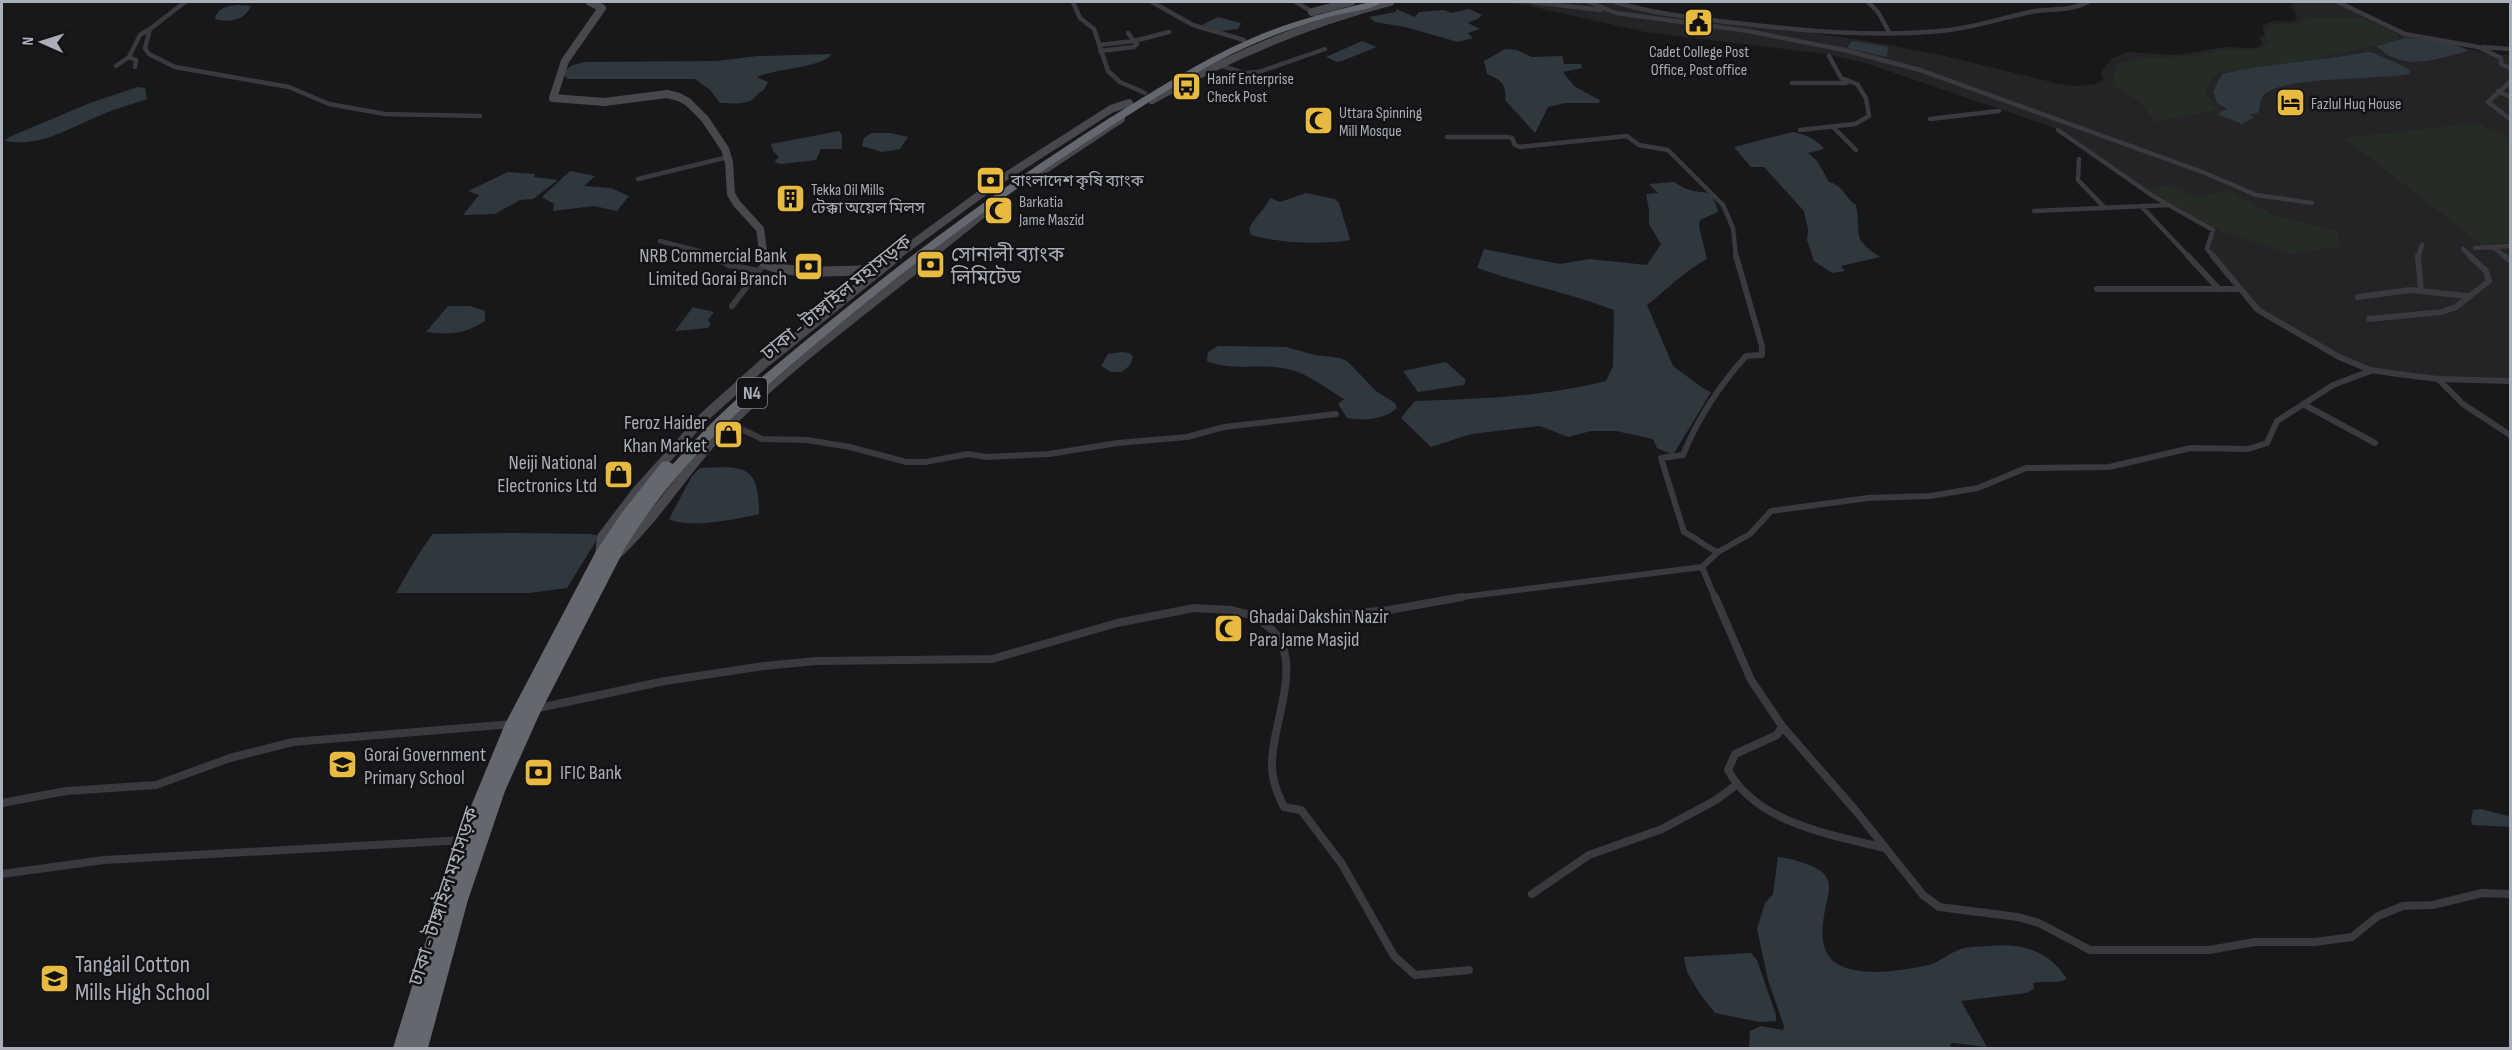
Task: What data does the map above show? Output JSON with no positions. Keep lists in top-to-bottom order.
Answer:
{
  "streets": {
    "highway": ["ঢাকা - টাঙ্গাইল মহাসড়ক", "N4"]
  },
  "places": {
    "public building": ["Cadet College Post Office, Post office"],
    "bus stop": ["Hanif Enterprise Check Post"],
    "hotel": ["Fazlul Huq House"],
    "mosque": ["Uttara Spinning Mill Mosque", "Barkatia Jame Maszid", "Ghadai Dakshin Nazir Para Jame Masjid"],
    "bank": [
      "বাংলাদেশ কৃষি ব্যাংক",
      "সোনালী ব্যাংক লিমিটেড",
      "NRB Commercial Bank Limited Gorai Branch",
      "IFIC Bank"
    ],
    "building": ["Tekka Oil Mills টেক্কা অয়েল মিলস"],
    "shop": ["Feroz Haider Khan Market", "Neiji National Electronics Ltd"],
    "school or university": ["Gorai Government Primary School", "Tangail Cotton Mills High School"]
  },
  "north": "left"
}
